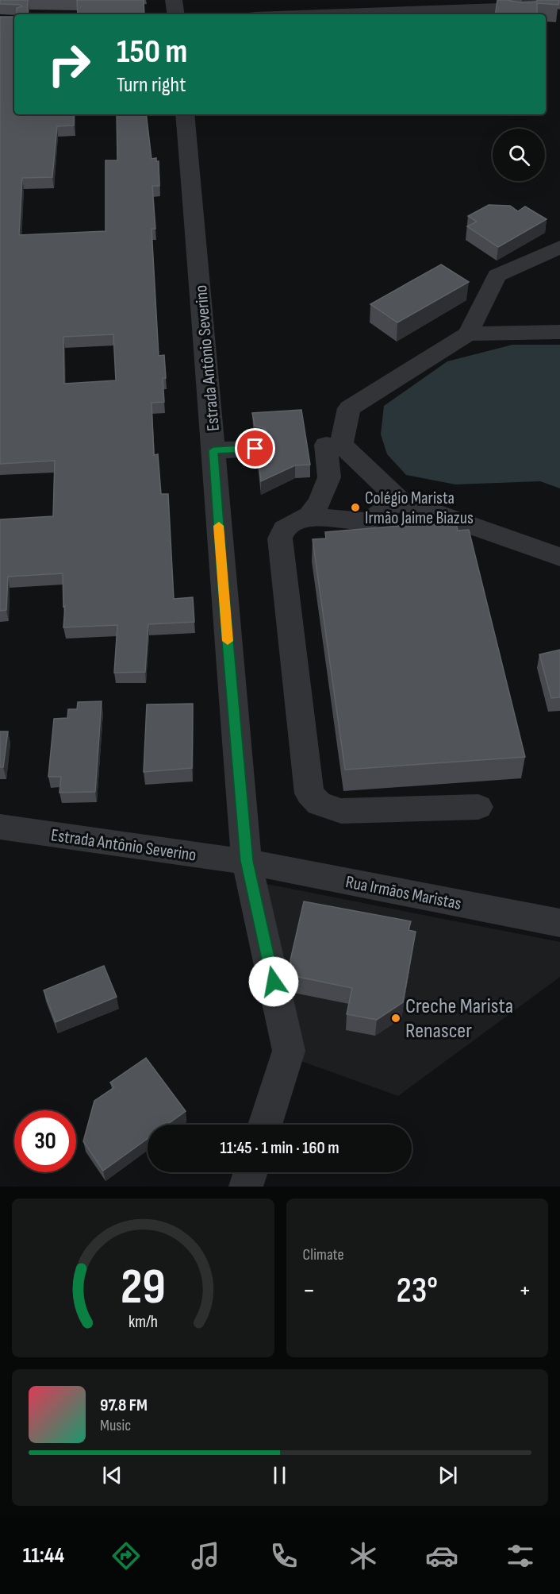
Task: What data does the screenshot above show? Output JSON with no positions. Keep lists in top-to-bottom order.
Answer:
{
  "streets": {
    "street": ["Estrada Antônio Severino", "Rua Irmãos Maristas"]
  },
  "crossings": [
    ["Estrada Antônio Severino", "Rua Irmãos Maristas"]
  ],
  "places": ["Colégio Marista Irmão Jaime Biazus", "Creche Marista Renascer"],
  "page": {
    "turn": ["150 m", "Turn right"],
    "limit": "30",
    "trip": "11:45 · 1 min · 160 m",
    "tile": "Climate",
    "heat": ["−", "23°", "+"],
    "song": ["97.8 FM", "Music"],
    "tabs": "11:44",
    "gauge": ["29", "km/h"]
  }
}
